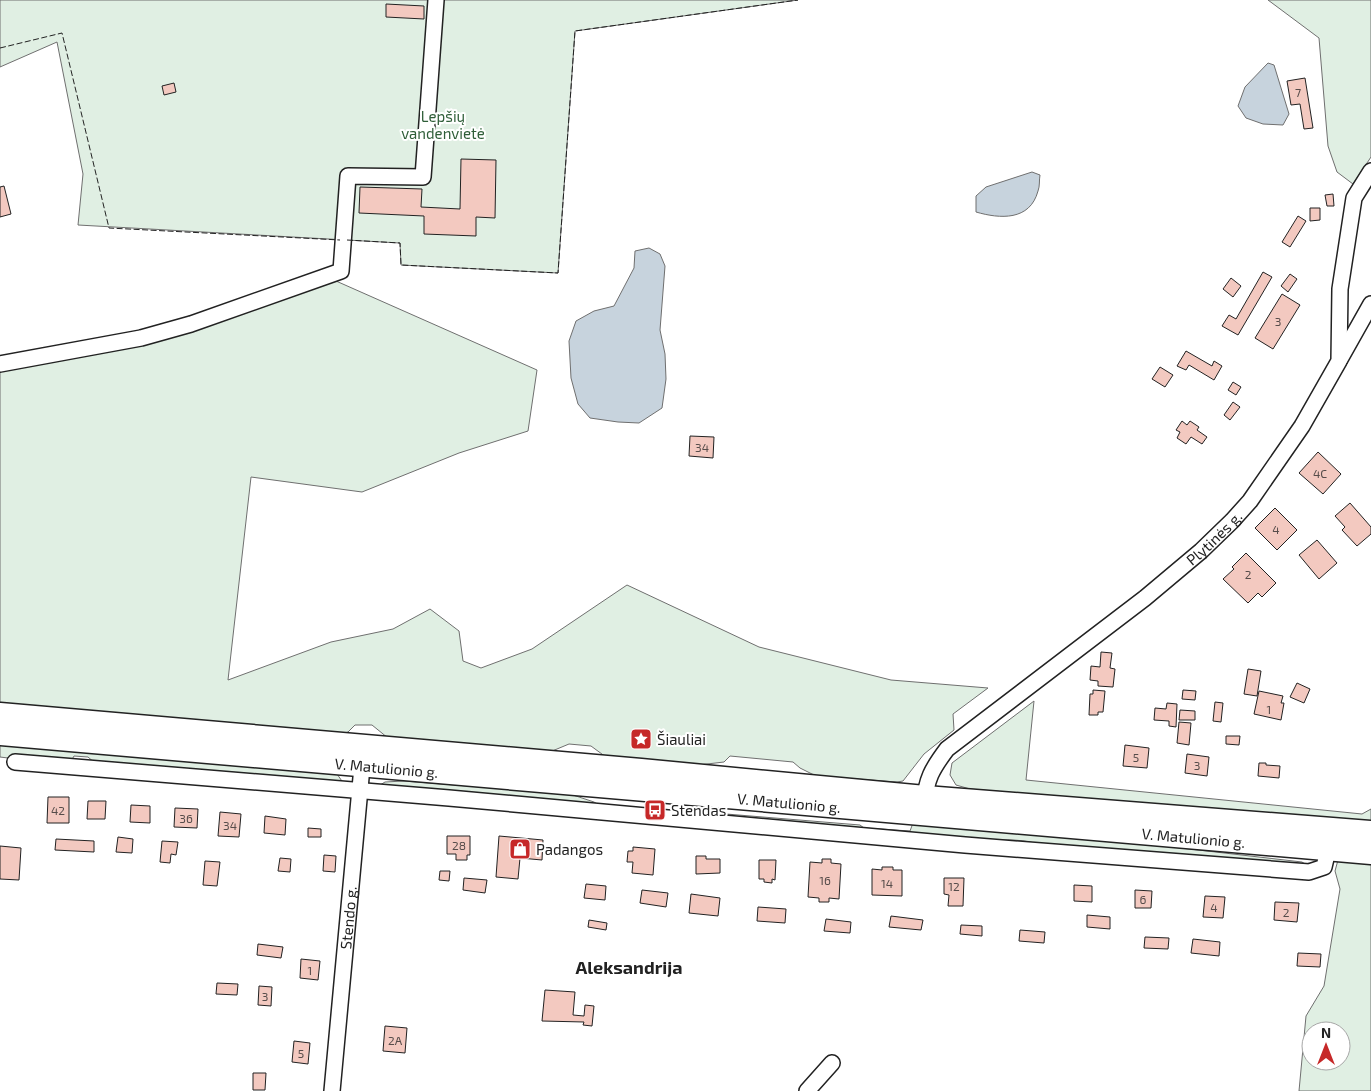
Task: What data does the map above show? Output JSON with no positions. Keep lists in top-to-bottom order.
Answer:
{
  "streets": {
    "highway": ["V. Matulionio g."],
    "street": ["Plytinės g.", "Stendo g."]
  },
  "crossings": [
    ["Plytinės g.", "V. Matulionio g."],
    ["V. Matulionio g.", "Stendo g."]
  ],
  "districts": ["Aleksandrija"],
  "parks": ["Lepšių vandenvietė"],
  "places": {
    "place": ["Šiauliai"],
    "bus stop": ["Stendas"],
    "shop": ["Padangos"]
  },
  "house_numbers": [
    "7",
    "3",
    "34",
    "4C",
    "4",
    "2",
    "1",
    "5",
    "3",
    "42",
    "36",
    "34",
    "28",
    "16",
    "14",
    "12",
    "6",
    "4",
    "2",
    "1",
    "3",
    "2A",
    "5"
  ],
  "north": "top"
}
